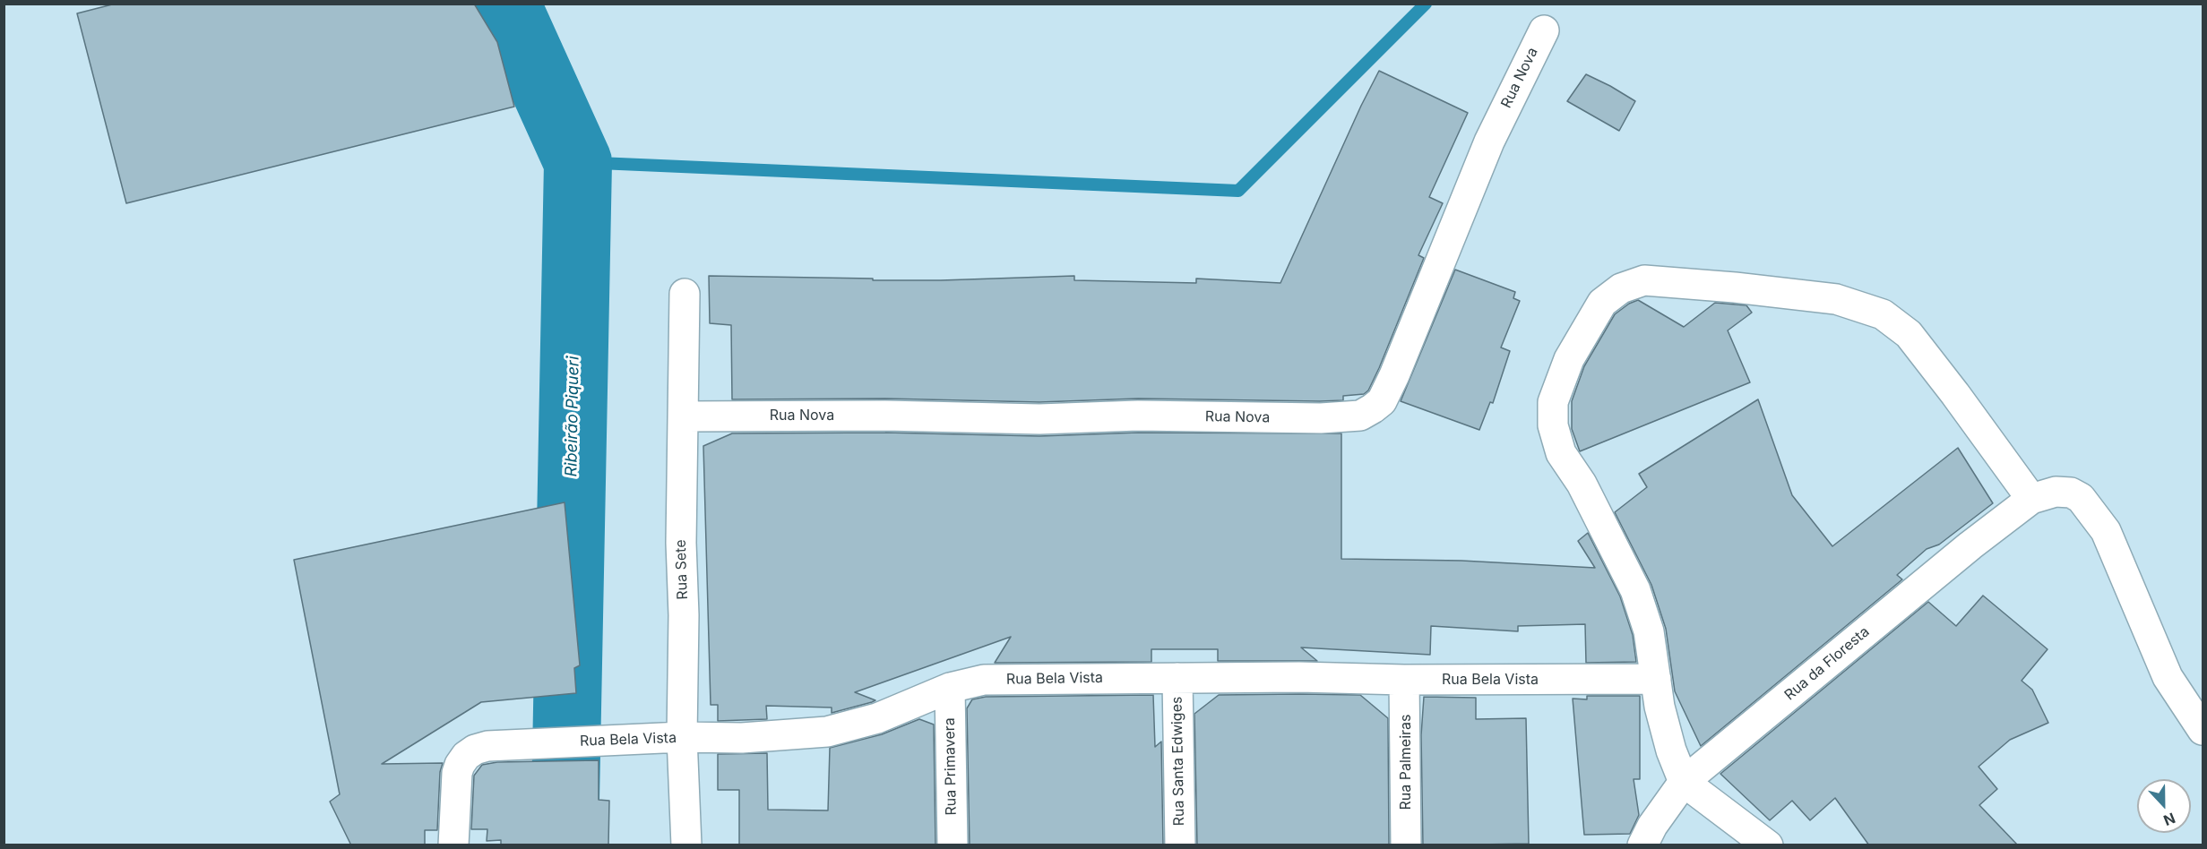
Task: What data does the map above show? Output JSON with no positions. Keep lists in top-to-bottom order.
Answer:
{
  "streets": {
    "street": [
      "Rua Nova",
      "Rua Sete",
      "Rua da Floresta",
      "Rua Bela Vista",
      "Rua Santa Edwiges",
      "Rua Palmeiras",
      "Rua Primavera"
    ]
  },
  "crossings": [
    ["Rua Nova", "Rua Sete"],
    ["Rua Sete", "Rua Bela Vista"],
    ["Rua Bela Vista", "Rua Santa Edwiges"],
    ["Rua Bela Vista", "Rua Palmeiras"],
    ["Rua Bela Vista", "Rua Primavera"]
  ],
  "water": ["Ribeirão Piqueri"],
  "north": "bottom"
}
